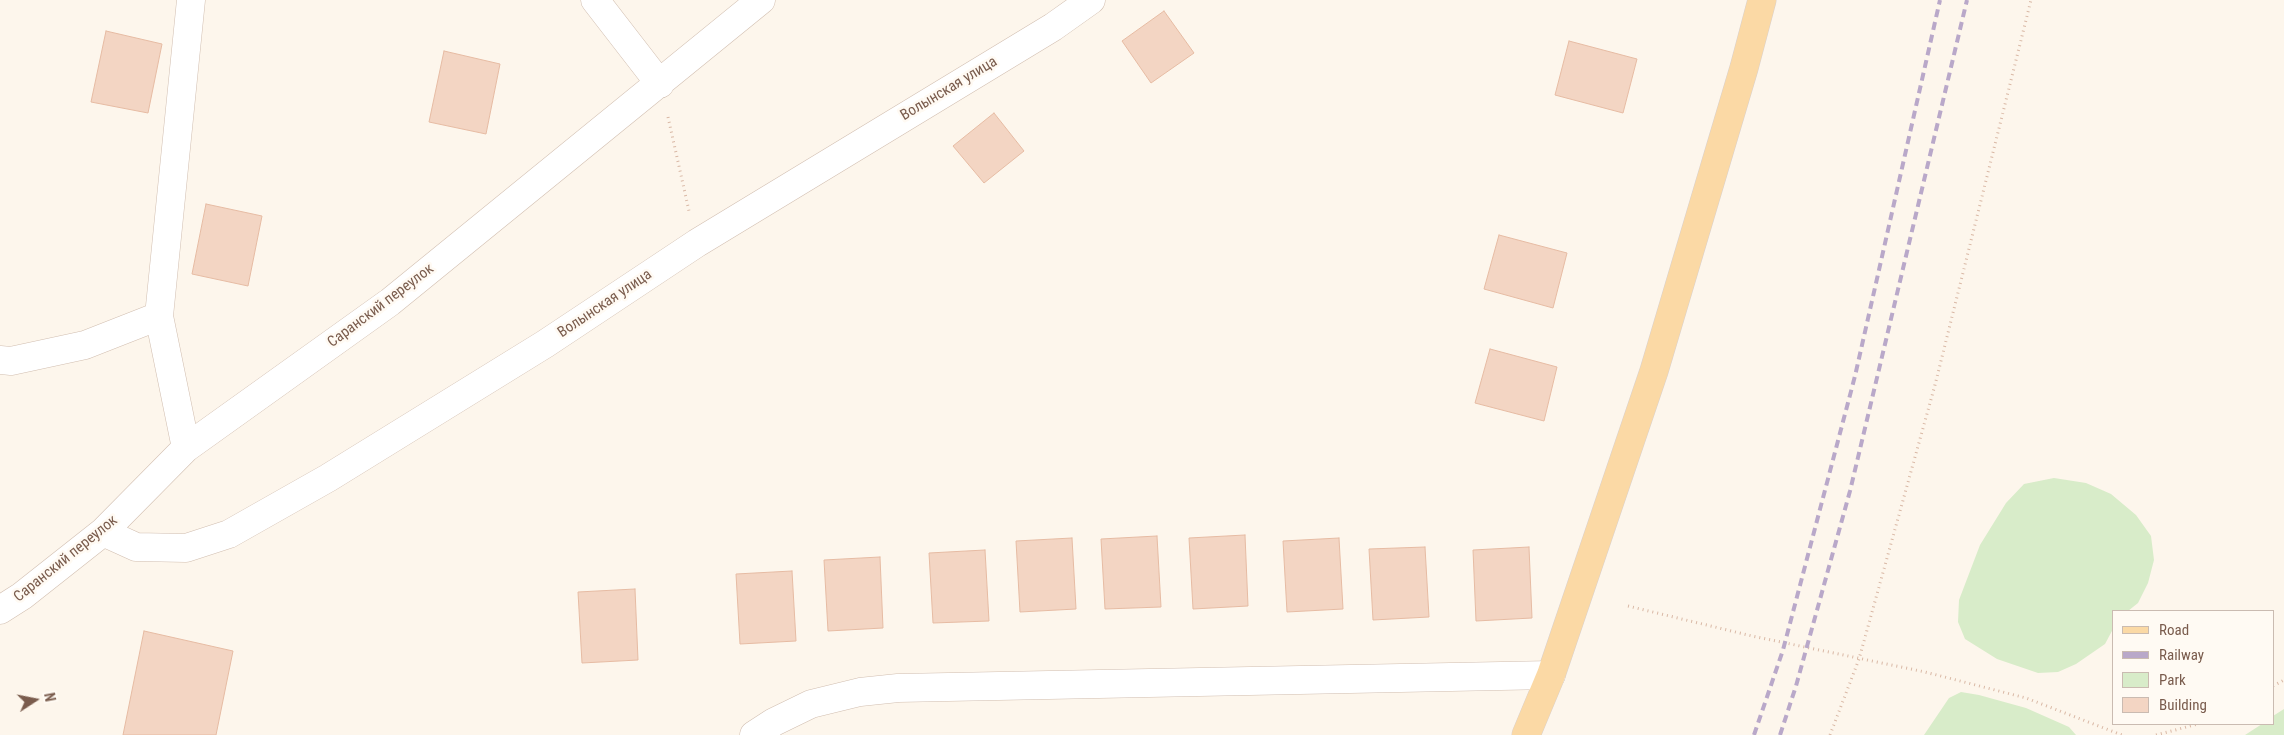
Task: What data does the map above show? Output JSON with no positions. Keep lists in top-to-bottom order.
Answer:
{
  "streets": {
    "street": ["Волынская улица", "Саранский переулок"]
  },
  "crossings": [
    ["Волынская улица", "Саранский переулок"]
  ],
  "legend": [
    "Road",
    "Railway",
    "Park",
    "Building"
  ],
  "north": "right"
}
